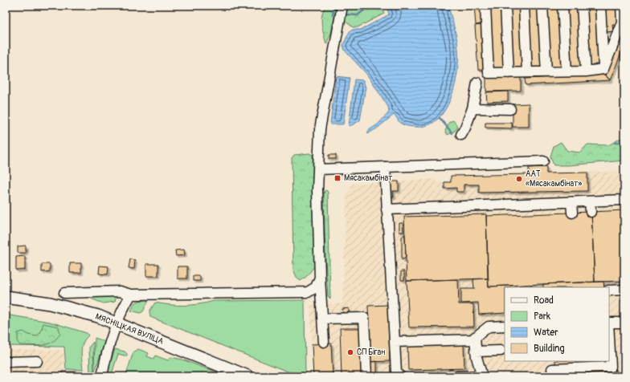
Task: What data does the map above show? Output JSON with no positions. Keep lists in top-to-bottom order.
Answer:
{
  "streets": {
    "main road": ["МЯСНІЦКАЯ ВУЛІЦА"]
  },
  "places": {
    "transit": ["Мясакамбінат"],
    "other": ["ААТ «Мясакамбінат»", "СП Біган"]
  },
  "legend": [
    "Road",
    "Park",
    "Water",
    "Building"
  ]
}
